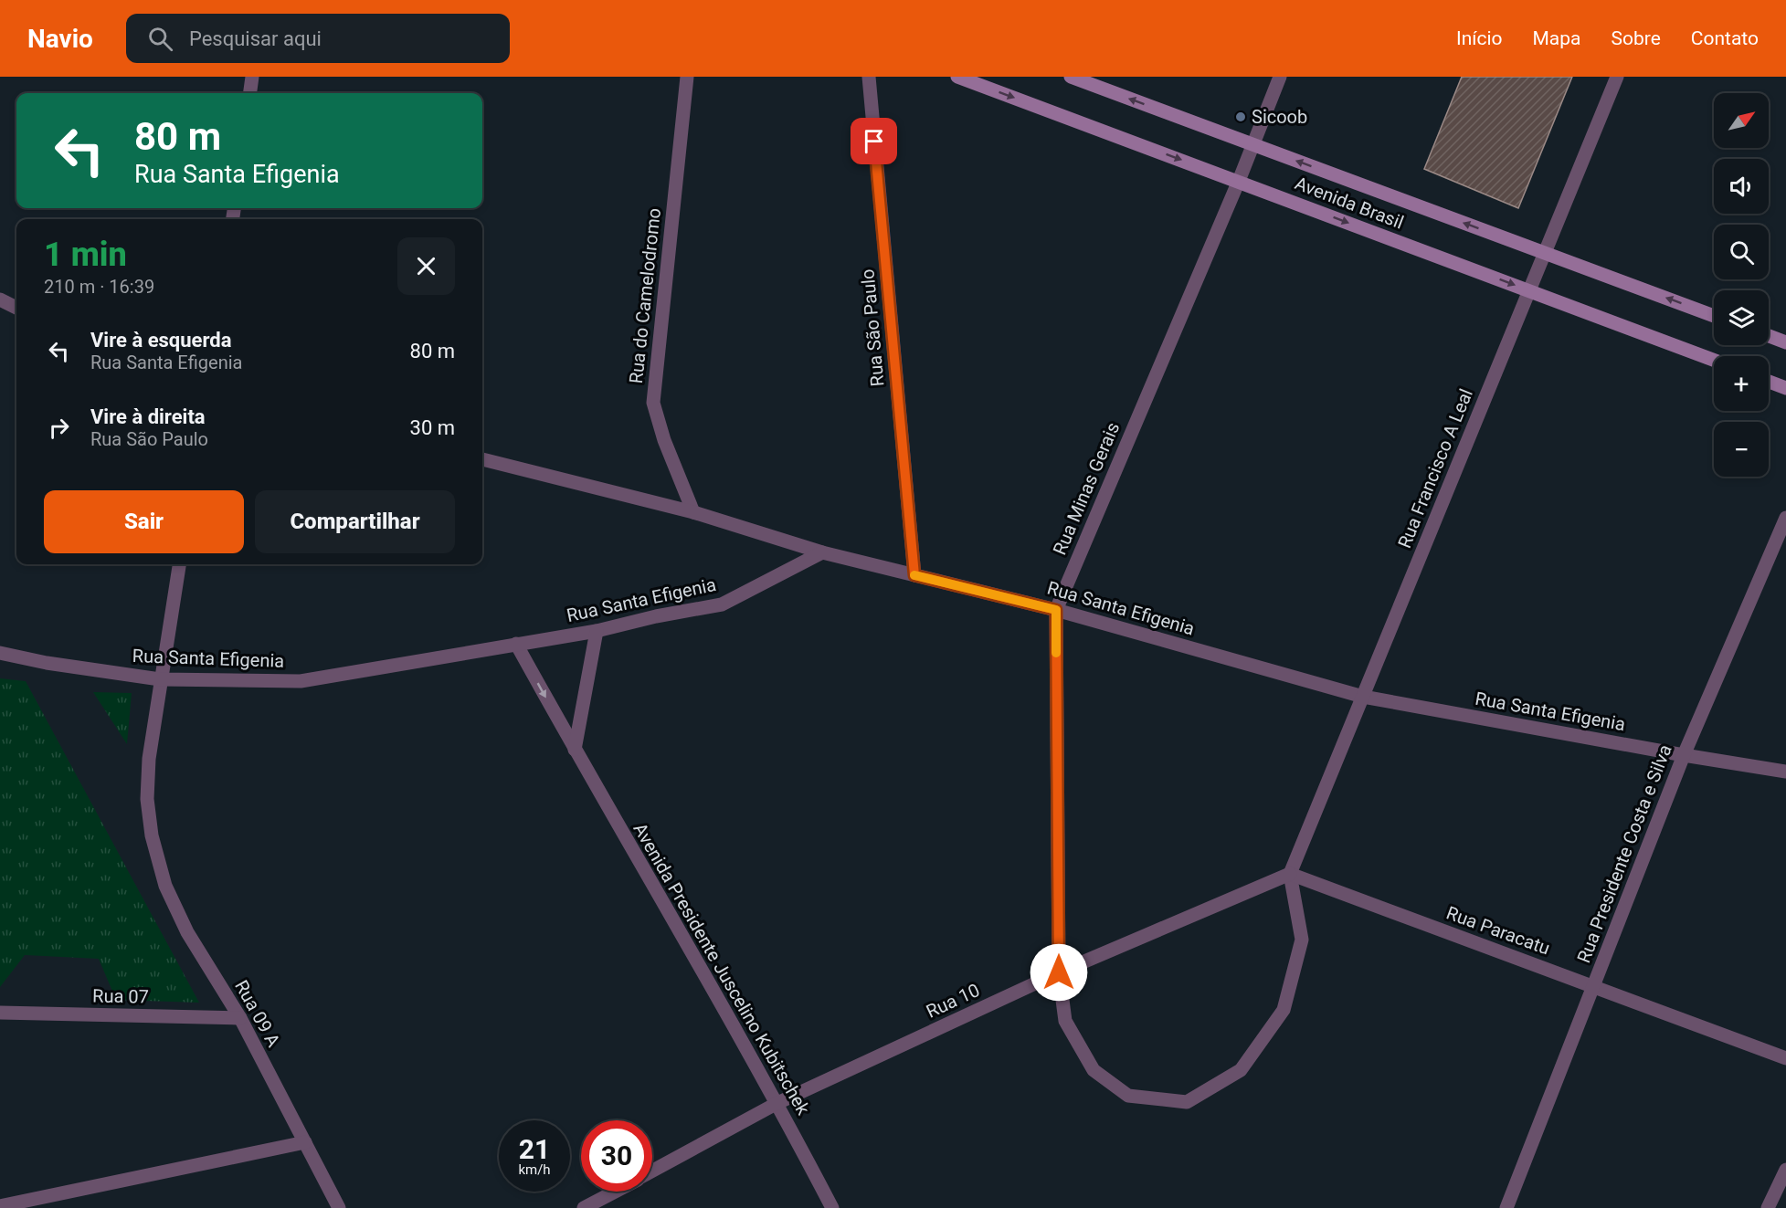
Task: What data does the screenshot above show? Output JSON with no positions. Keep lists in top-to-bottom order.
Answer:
{
  "streets": {
    "street": [
      "Avenida Brasil",
      "Rua do Camelodromo",
      "Rua São Paulo",
      "Rua Francisco A Leal",
      "Rua Minas Gerais",
      "Rua Santa Efigenia",
      "Rua Presidente Costa e Silva",
      "Rua Paracatu",
      "Avenida Presidente Juscelino Kubitschek",
      "Rua 07",
      "Rua 10",
      "Rua 09 A"
    ]
  },
  "crossings": [
    ["Avenida Brasil", "Rua Francisco A Leal"],
    ["Avenida Brasil", "Rua Minas Gerais"],
    ["Rua São Paulo", "Rua Santa Efigenia"],
    ["Rua Francisco A Leal", "Rua Minas Gerais"],
    ["Rua Francisco A Leal", "Rua Santa Efigenia"],
    ["Rua Francisco A Leal", "Rua Paracatu"],
    ["Rua Francisco A Leal", "Rua 10"],
    ["Rua Minas Gerais", "Rua Santa Efigenia"],
    ["Rua Minas Gerais", "Rua Paracatu"],
    ["Rua Minas Gerais", "Rua 10"],
    ["Rua Santa Efigenia", "Rua Presidente Costa e Silva"],
    ["Rua Santa Efigenia", "Avenida Presidente Juscelino Kubitschek"],
    ["Rua Santa Efigenia", "Rua 09 A"],
    ["Rua Presidente Costa e Silva", "Rua Paracatu"],
    ["Rua Paracatu", "Rua 10"],
    ["Avenida Presidente Juscelino Kubitschek", "Rua 10"],
    ["Rua 07", "Rua 09 A"]
  ],
  "places": ["Sicoob"],
  "north": "top right",
  "page": {
    "header": "Navio",
    "search": "Pesquisar aqui",
    "nav": [
      "Início",
      "Mapa",
      "Sobre",
      "Contato"
    ],
    "map_buttons": ["+", "−"],
    "turn": ["80 m", "Rua Santa Efigenia"],
    "heading": ["1 min", "210 m · 16:39"],
    "list": [
      {
        "name": "Vire à esquerda",
        "note": "Rua Santa Efigenia",
        "value": "80 m"
      },
      {
        "name": "Vire à direita",
        "note": "Rua São Paulo",
        "value": "30 m"
      }
    ],
    "buttons": ["Sair", "Compartilhar"],
    "speed": "21 km/h",
    "limit": "30"
  }
}
